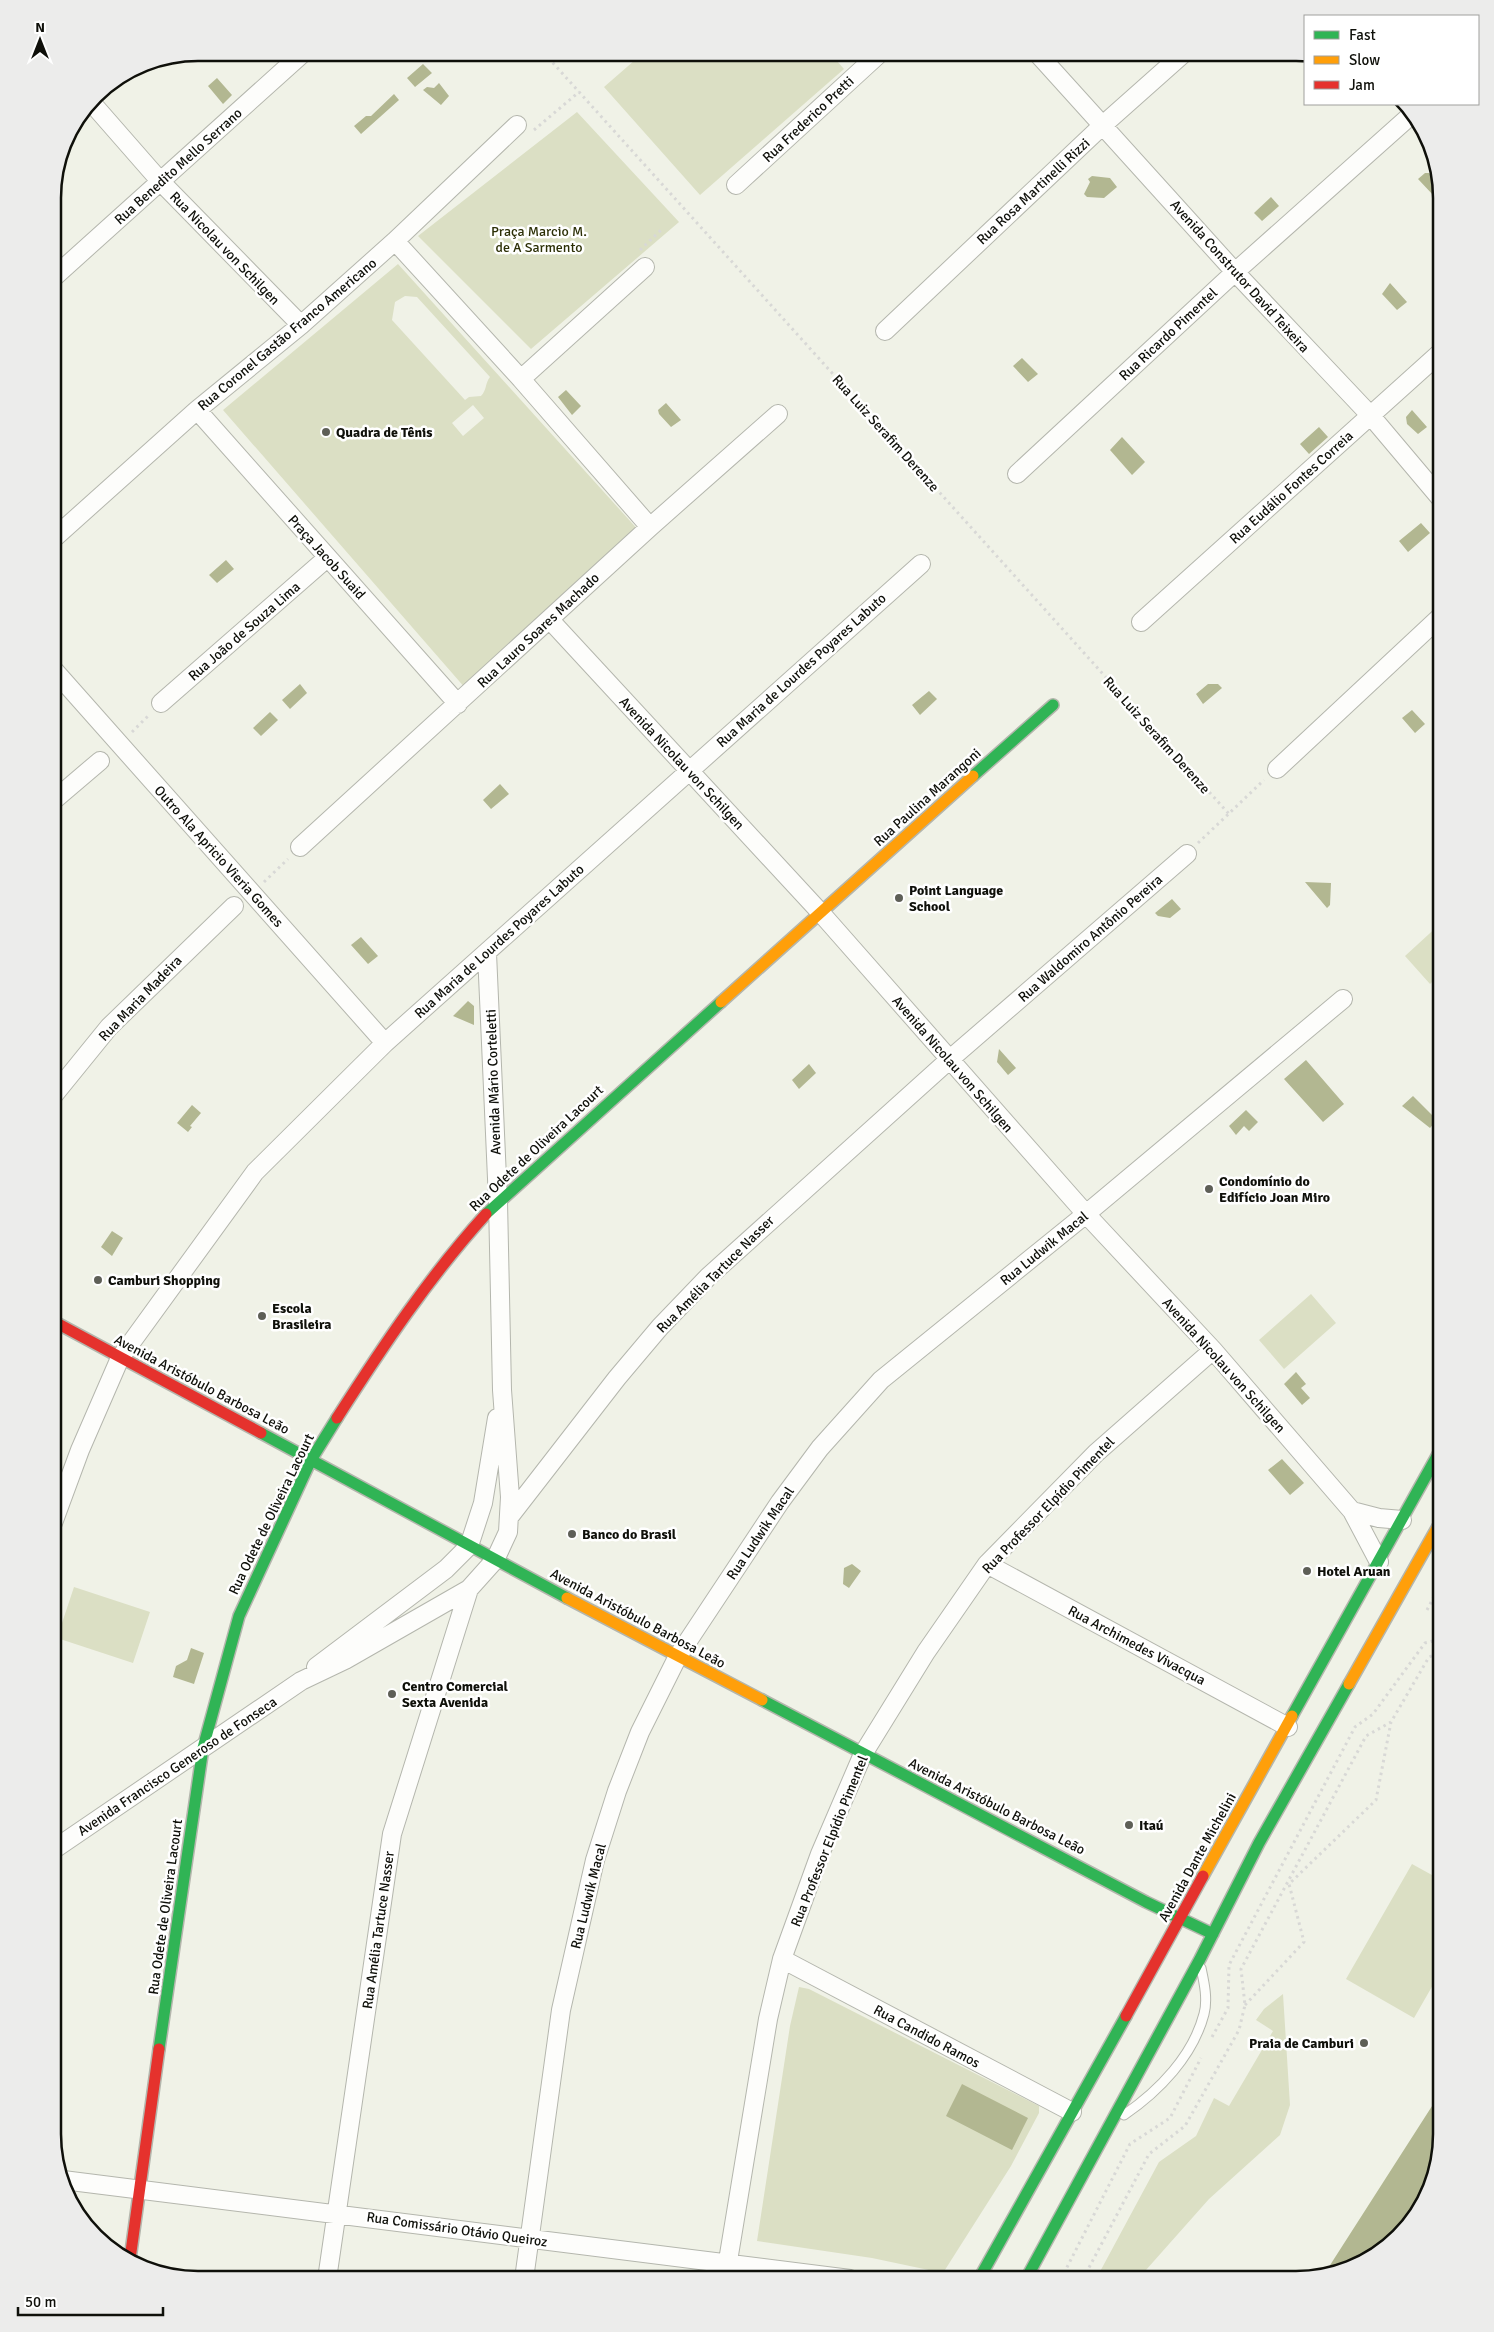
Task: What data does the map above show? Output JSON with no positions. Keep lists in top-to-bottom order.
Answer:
{
  "streets": {
    "street": [
      "Rua Frederico Pretti",
      "Rua Benedito Mello Serrano",
      "Rua Rosa Martinelli Rizzi",
      "Rua Nicolau von Schilgen",
      "Avenida Construtor David Teixeira",
      "Rua Coronel Gastão Franco Americano",
      "Rua Ricardo Pimentel",
      "Rua Eudálio Fontes Correia",
      "Praça Jacob Suaid",
      "Rua Lauro Soares Machado",
      "Rua João de Souza Lima",
      "Rua Maria de Lourdes Poyares Labuto",
      "Avenida Nicolau von Schilgen",
      "Rua Paulina Marangoni",
      "Outro Ala Apricio Vieria Gomes",
      "Rua Waldomiro Antônio Pereira",
      "Rua Maria Madeira",
      "Avenida Mário Corteletti",
      "Rua Odete de Oliveira Lacourt",
      "Rua Ludwik Macal",
      "Rua Amélia Tartuce Nasser",
      "Avenida Aristóbulo Barbosa Leão",
      "Rua Professor Elpídio Pimentel",
      "Rua Archimedes Vivacqua",
      "Avenida Francisco Generoso de Fonseca",
      "Avenida Dante Michelini",
      "Rua Candido Ramos",
      "Rua Comissário Otávio Queiroz"
    ],
    "path": ["Rua Luiz Serafim Derenze"]
  },
  "crossings": [
    ["Rua Benedito Mello Serrano", "Rua Nicolau von Schilgen"],
    ["Rua Rosa Martinelli Rizzi", "Avenida Construtor David Teixeira"],
    ["Rua Nicolau von Schilgen", "Rua Coronel Gastão Franco Americano"],
    ["Avenida Construtor David Teixeira", "Rua Ricardo Pimentel"],
    ["Avenida Construtor David Teixeira", "Rua Eudálio Fontes Correia"],
    ["Rua Coronel Gastão Franco Americano", "Praça Jacob Suaid"],
    ["Praça Jacob Suaid", "Rua Lauro Soares Machado"],
    ["Praça Jacob Suaid", "Rua João de Souza Lima"],
    ["Rua Lauro Soares Machado", "Avenida Nicolau von Schilgen"],
    ["Rua Maria de Lourdes Poyares Labuto", "Avenida Nicolau von Schilgen"],
    ["Rua Maria de Lourdes Poyares Labuto", "Outro Ala Apricio Vieria Gomes"],
    ["Rua Maria de Lourdes Poyares Labuto", "Avenida Mário Corteletti"],
    ["Rua Maria de Lourdes Poyares Labuto", "Avenida Aristóbulo Barbosa Leão"],
    ["Avenida Nicolau von Schilgen", "Rua Paulina Marangoni"],
    ["Avenida Nicolau von Schilgen", "Rua Waldomiro Antônio Pereira"],
    ["Avenida Nicolau von Schilgen", "Rua Odete de Oliveira Lacourt"],
    ["Avenida Nicolau von Schilgen", "Rua Ludwik Macal"],
    ["Avenida Nicolau von Schilgen", "Rua Amélia Tartuce Nasser"],
    ["Avenida Nicolau von Schilgen", "Rua Professor Elpídio Pimentel"],
    ["Avenida Nicolau von Schilgen", "Avenida Dante Michelini"],
    ["Rua Paulina Marangoni", "Rua Odete de Oliveira Lacourt"],
    ["Rua Waldomiro Antônio Pereira", "Rua Amélia Tartuce Nasser"],
    ["Avenida Mário Corteletti", "Rua Odete de Oliveira Lacourt"],
    ["Avenida Mário Corteletti", "Rua Amélia Tartuce Nasser"],
    ["Avenida Mário Corteletti", "Avenida Aristóbulo Barbosa Leão"],
    ["Avenida Mário Corteletti", "Avenida Francisco Generoso de Fonseca"],
    ["Rua Odete de Oliveira Lacourt", "Avenida Aristóbulo Barbosa Leão"],
    ["Rua Odete de Oliveira Lacourt", "Avenida Francisco Generoso de Fonseca"],
    ["Rua Odete de Oliveira Lacourt", "Rua Comissário Otávio Queiroz"],
    ["Rua Ludwik Macal", "Avenida Aristóbulo Barbosa Leão"],
    ["Rua Ludwik Macal", "Rua Comissário Otávio Queiroz"],
    ["Rua Amélia Tartuce Nasser", "Avenida Francisco Generoso de Fonseca"],
    ["Rua Amélia Tartuce Nasser", "Rua Comissário Otávio Queiroz"],
    ["Avenida Aristóbulo Barbosa Leão", "Rua Professor Elpídio Pimentel"],
    ["Avenida Aristóbulo Barbosa Leão", "Avenida Francisco Generoso de Fonseca"],
    ["Avenida Aristóbulo Barbosa Leão", "Avenida Dante Michelini"],
    ["Rua Professor Elpídio Pimentel", "Rua Archimedes Vivacqua"],
    ["Rua Professor Elpídio Pimentel", "Rua Candido Ramos"],
    ["Rua Archimedes Vivacqua", "Avenida Dante Michelini"],
    ["Avenida Dante Michelini", "Rua Candido Ramos"]
  ],
  "parks": ["Praça Marcio M. de A Sarmento"],
  "places": [
    "Quadra de Tênis",
    "Point Language School",
    "Condomínio do Edifício Joan Miro",
    "Camburi Shopping",
    "Escola Brasileira",
    "Banco do Brasil",
    "Hotel Aruan",
    "Centro Comercial Sexta Avenida",
    "Itaú",
    "Praia de Camburi"
  ],
  "legend": ["Fast", "Slow", "Jam"],
  "scale_bar": "50 m",
  "north": "top"
}
